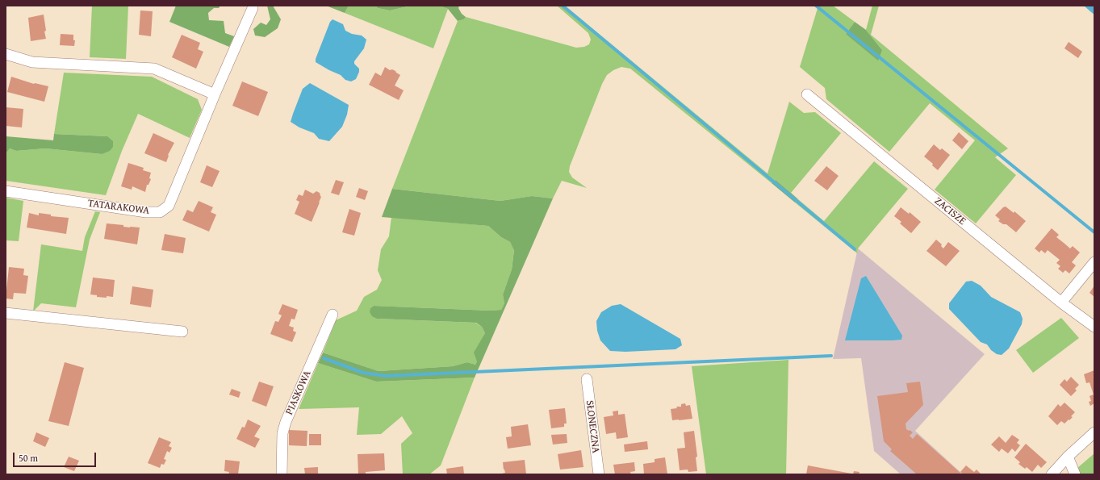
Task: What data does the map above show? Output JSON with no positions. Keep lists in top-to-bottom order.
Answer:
{
  "streets": {
    "street": [
      "TATARAKOWA",
      "ZACISZE",
      "PIASKOWA",
      "SŁONECZNA"
    ]
  },
  "scale_bar": "50 m"
}
